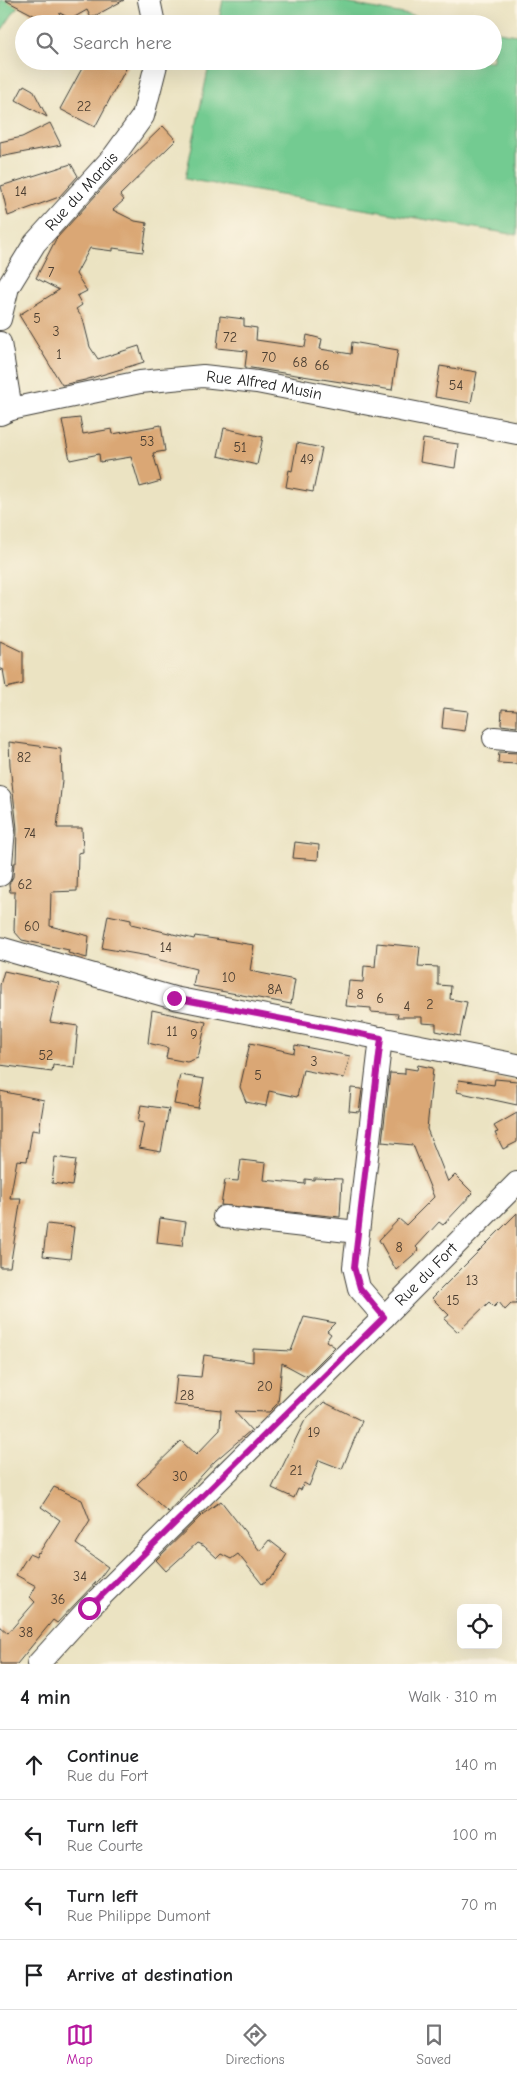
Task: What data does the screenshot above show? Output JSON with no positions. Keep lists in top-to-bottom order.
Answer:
{
  "streets": {
    "street": ["Rue du Marais", "Rue Alfred Musin", "Rue du Fort"]
  },
  "house_numbers": [
    "22",
    "14",
    "7",
    "5",
    "3",
    "72",
    "1",
    "70",
    "68",
    "66",
    "54",
    "53",
    "51",
    "49",
    "82",
    "74",
    "62",
    "60",
    "14",
    "10",
    "8A",
    "8",
    "6",
    "2",
    "4",
    "11",
    "9",
    "52",
    "3",
    "5",
    "8",
    "13",
    "15",
    "20",
    "28",
    "19",
    "21",
    "30",
    "34",
    "36",
    "38"
  ],
  "page": {
    "search": "Search here",
    "heading": ["4 min", "Walk · 310 m"],
    "list": [
      ["Continue", "Rue du Fort", "140 m"],
      ["Turn left", "Rue Courte", "100 m"],
      ["Turn left", "Rue Philippe Dumont", "70 m"],
      "Arrive at destination"
    ],
    "nav": ["Map", "Directions", "Saved"]
  }
}
